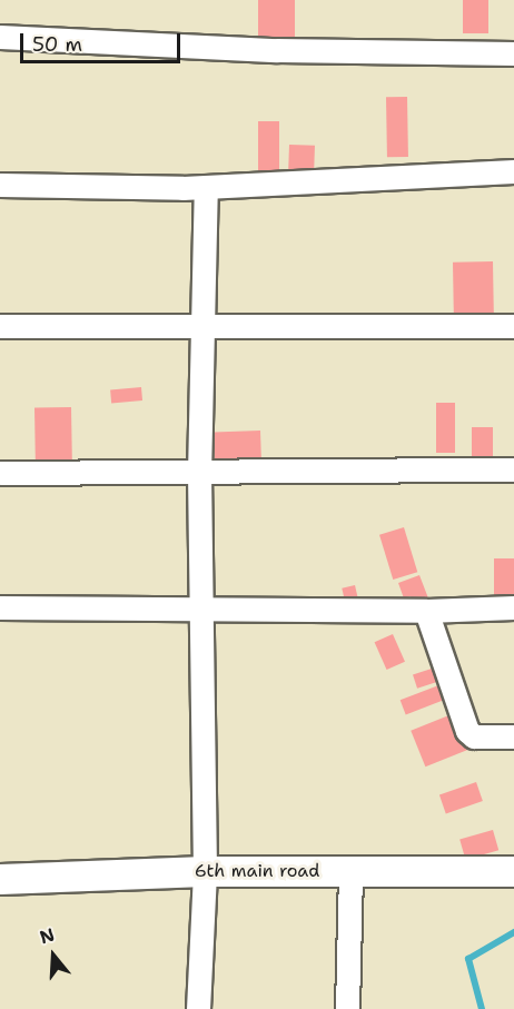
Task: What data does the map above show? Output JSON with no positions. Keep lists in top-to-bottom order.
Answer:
{
  "streets": {
    "street": ["6th main road"]
  },
  "scale_bar": "50 m",
  "north": "top"
}
